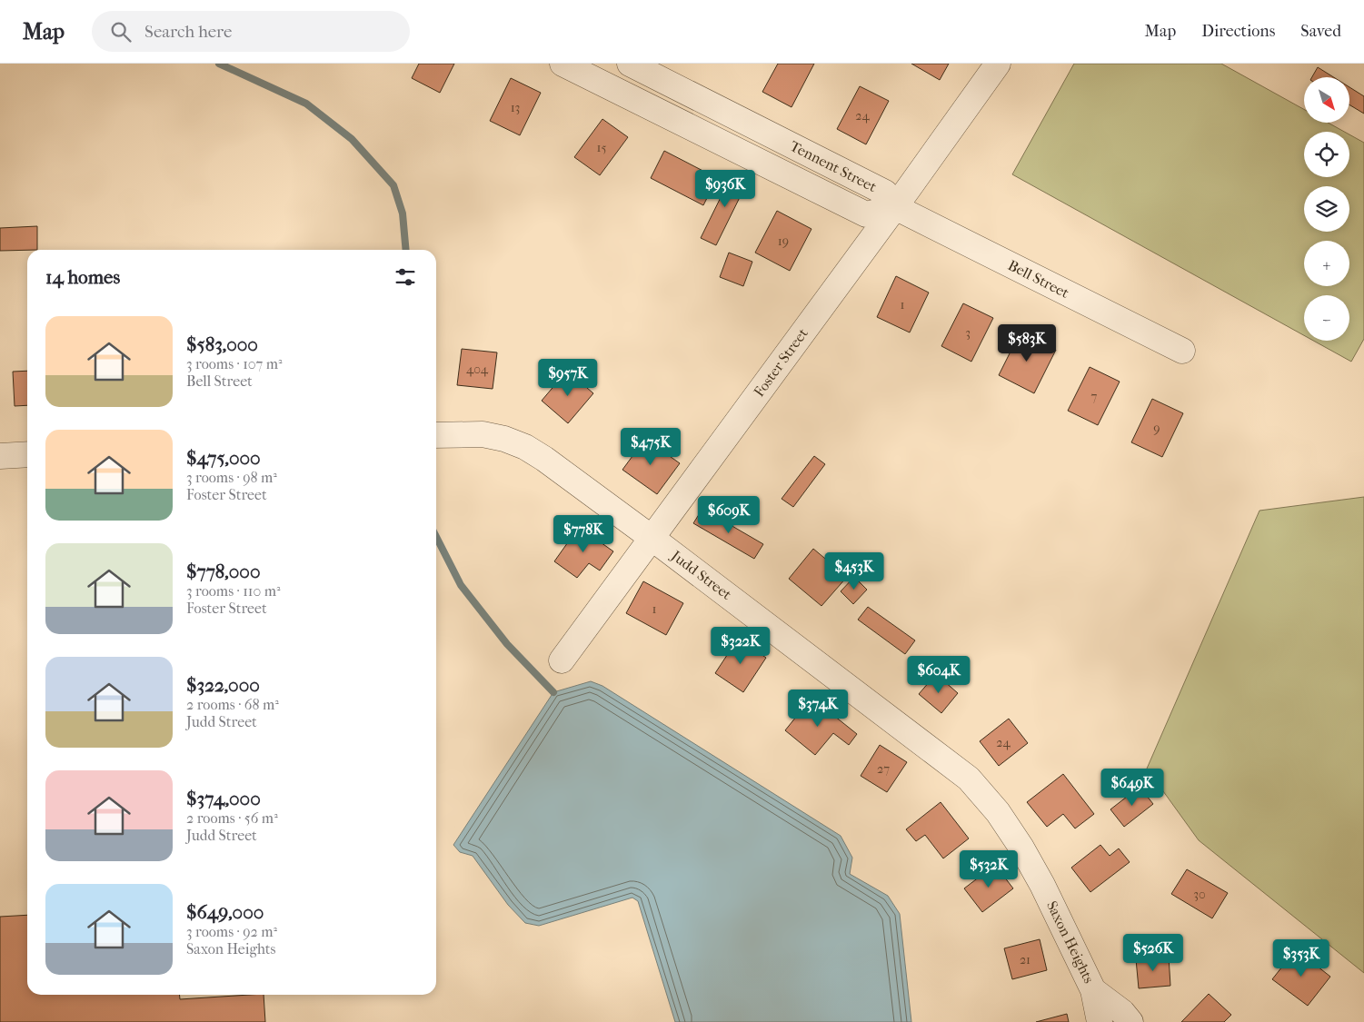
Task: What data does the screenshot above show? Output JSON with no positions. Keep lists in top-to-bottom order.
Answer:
{
  "streets": {
    "street": [
      "Tennent Street",
      "Bell Street",
      "Foster Street",
      "Judd Street",
      "Saxon Heights"
    ]
  },
  "crossings": [
    ["Tennent Street", "Bell Street"],
    ["Tennent Street", "Foster Street"],
    ["Bell Street", "Foster Street"],
    ["Foster Street", "Judd Street"],
    ["Judd Street", "Saxon Heights"]
  ],
  "house_numbers": [
    "13",
    "24",
    "15",
    "19",
    "1",
    "3",
    "404",
    "7",
    "9",
    "1",
    "24",
    "27",
    "30",
    "21"
  ],
  "north": "bottom right",
  "page": {
    "header": "Map",
    "search": "Search here",
    "nav": ["Map", "Directions", "Saved"],
    "map_buttons": ["+", "−"],
    "price": [
      "$936K",
      "$583K",
      "$957K",
      "$475K",
      "$609K",
      "$778K",
      "$453K",
      "$322K",
      "$604K",
      "$374K",
      "$649K",
      "$532K",
      "$526K",
      "$353K"
    ],
    "heading": "14 homes",
    "list": [
      {
        "name": "$583,000",
        "note": "3 rooms · 107 m² · Bell Street"
      },
      {
        "name": "$475,000",
        "note": "3 rooms · 98 m² · Foster Street"
      },
      {
        "name": "$778,000",
        "note": "3 rooms · 110 m² · Foster Street"
      },
      {
        "name": "$322,000",
        "note": "2 rooms · 68 m² · Judd Street"
      },
      {
        "name": "$374,000",
        "note": "2 rooms · 56 m² · Judd Street"
      },
      {
        "name": "$649,000",
        "note": "3 rooms · 92 m² · Saxon Heights"
      }
    ]
  }
}
